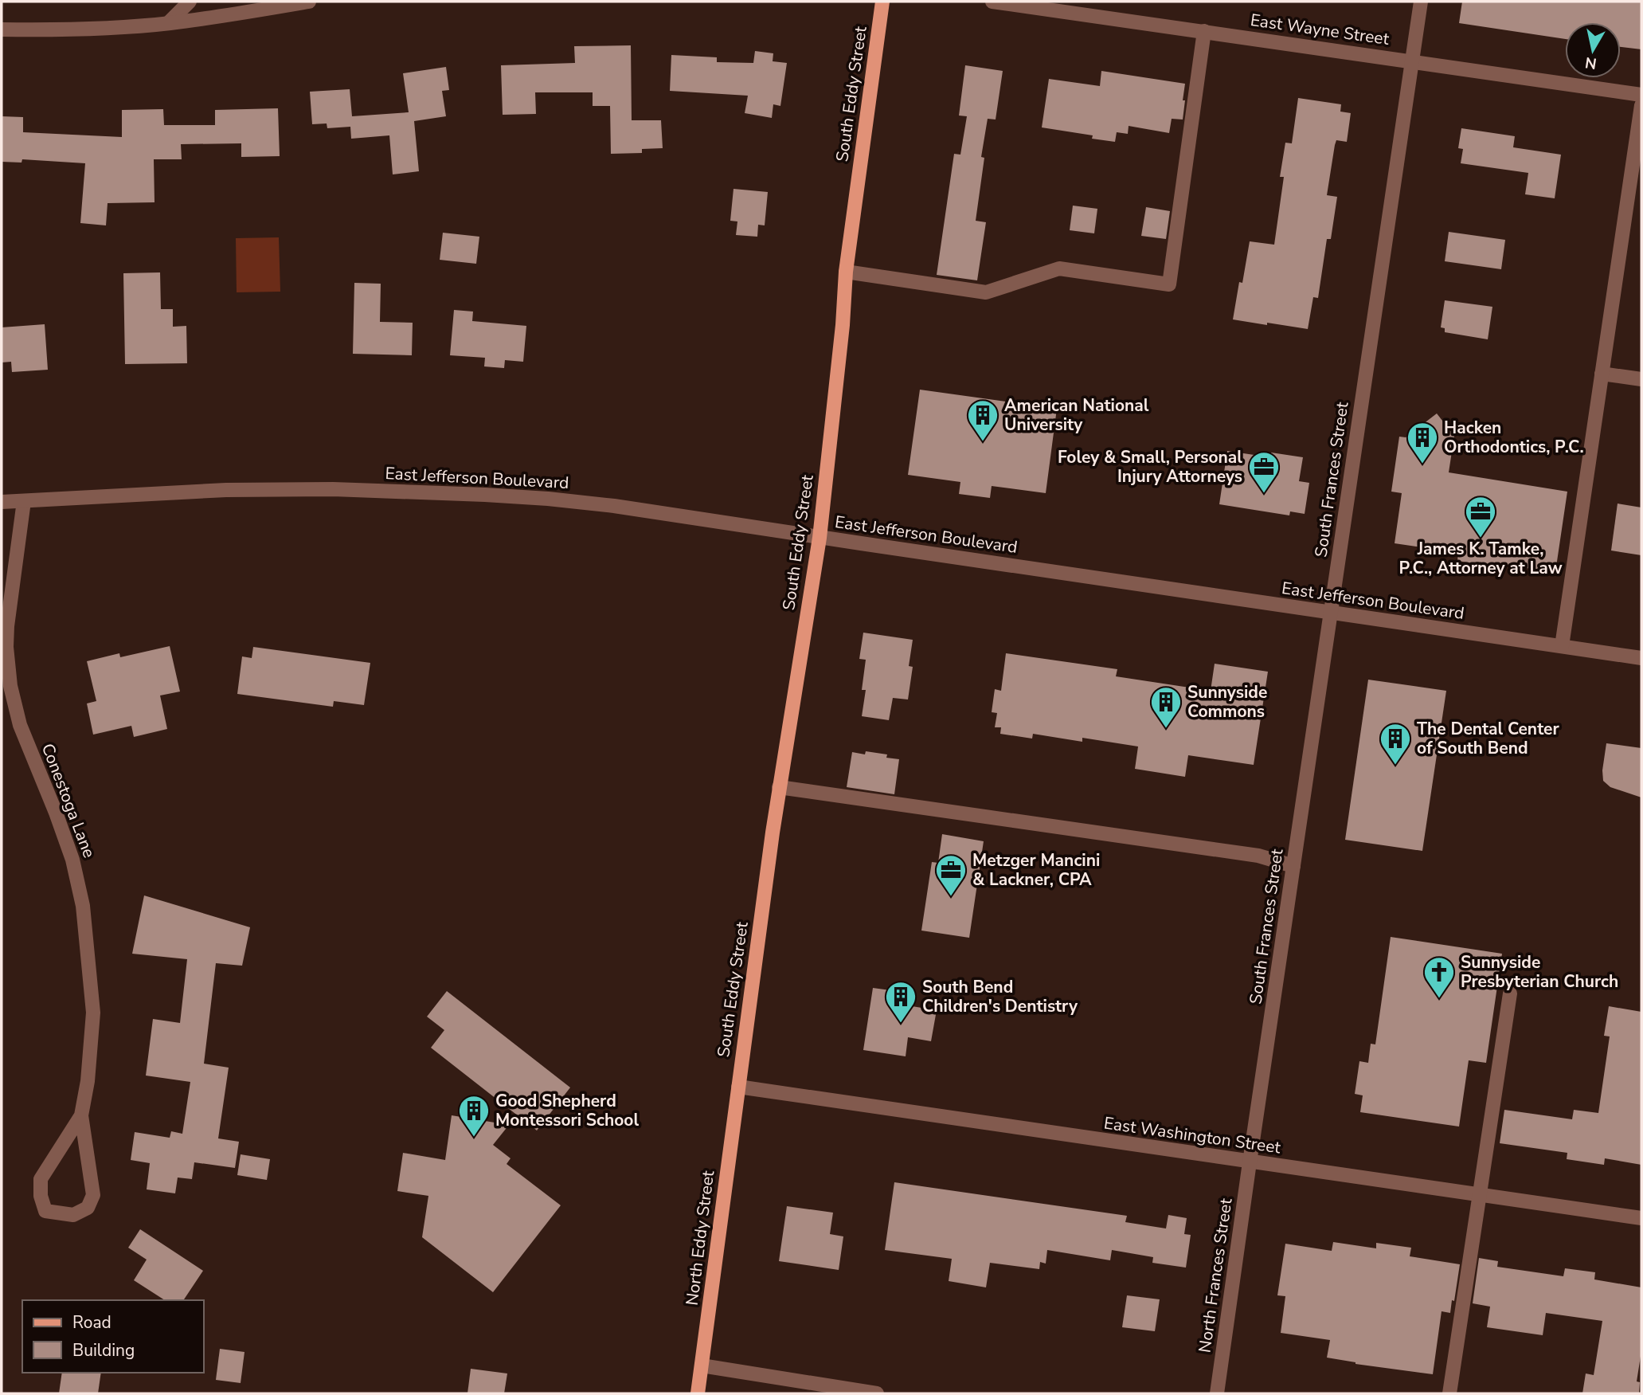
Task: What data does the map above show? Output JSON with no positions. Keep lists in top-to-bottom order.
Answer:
{
  "streets": {
    "main road": ["South Eddy Street", "North Eddy Street"],
    "street": [
      "East Wayne Street",
      "East Jefferson Boulevard",
      "South Frances Street",
      "Conestoga Lane",
      "East Washington Street",
      "North Frances Street"
    ]
  },
  "crossings": [
    ["East Wayne Street", "South Frances Street"],
    ["South Eddy Street", "East Jefferson Boulevard"],
    ["South Eddy Street", "East Washington Street"],
    ["South Eddy Street", "North Eddy Street"],
    ["East Jefferson Boulevard", "South Frances Street"],
    ["East Jefferson Boulevard", "Conestoga Lane"],
    ["South Frances Street", "East Washington Street"],
    ["South Frances Street", "North Frances Street"],
    ["East Washington Street", "North Eddy Street"],
    ["East Washington Street", "North Frances Street"]
  ],
  "places": {
    "building": [
      "American National University",
      "Hacken Orthodontics, P.C.",
      "Sunnyside Commons",
      "The Dental Center of South Bend",
      "South Bend Children's Dentistry",
      "Good Shepherd Montessori School"
    ],
    "office": ["Foley & Small, Personal Injury Attorneys", "James K. Tamke, P.C., Attorney at Law", "Metzger Mancini & Lackner, CPA"],
    "church": ["Sunnyside Presbyterian Church"]
  },
  "legend": ["Road", "Building"],
  "north": "bottom"
}
